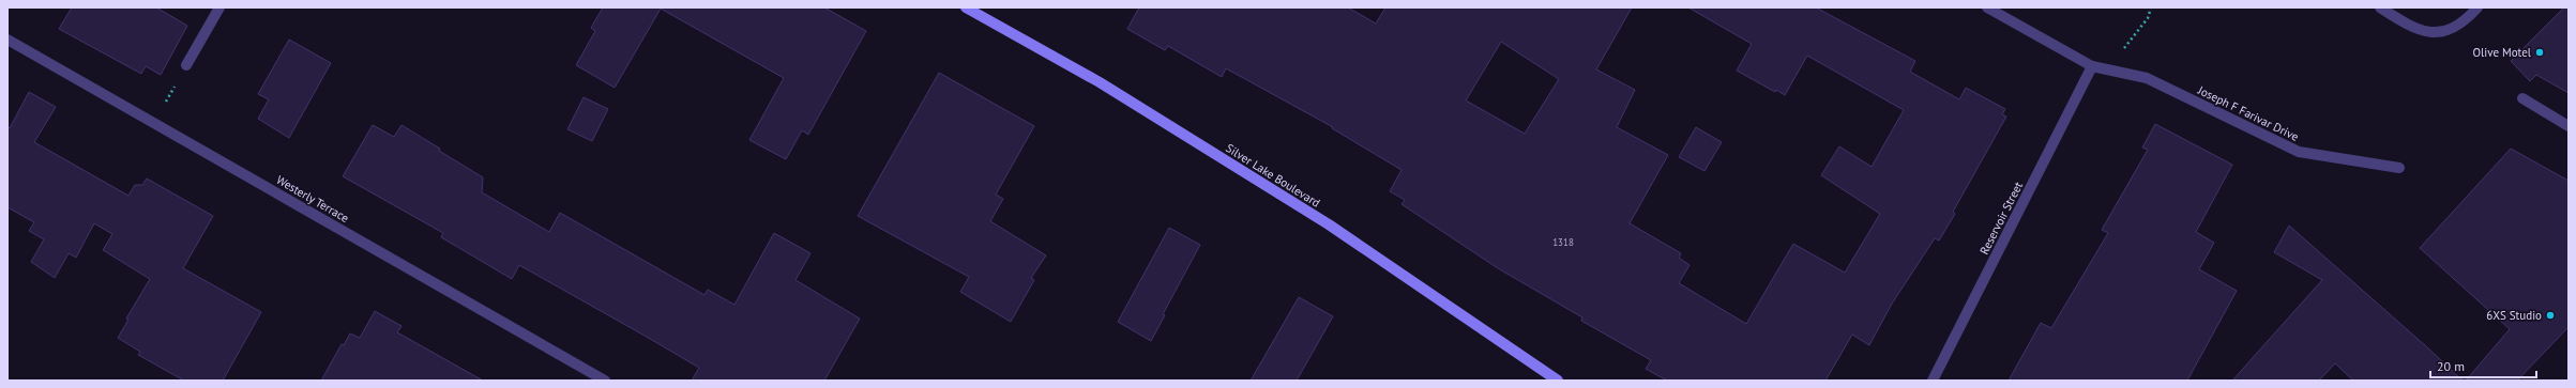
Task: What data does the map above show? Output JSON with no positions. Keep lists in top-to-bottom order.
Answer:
{
  "streets": {
    "main road": ["Silver Lake Boulevard"],
    "street": ["Joseph F Farivar Drive", "Westerly Terrace", "Reservoir Street"]
  },
  "crossings": [
    ["Joseph F Farivar Drive", "Reservoir Street"]
  ],
  "places": ["Olive Motel", "6XS Studio"],
  "house_numbers": ["1318"],
  "scale_bar": "20 m"
}
